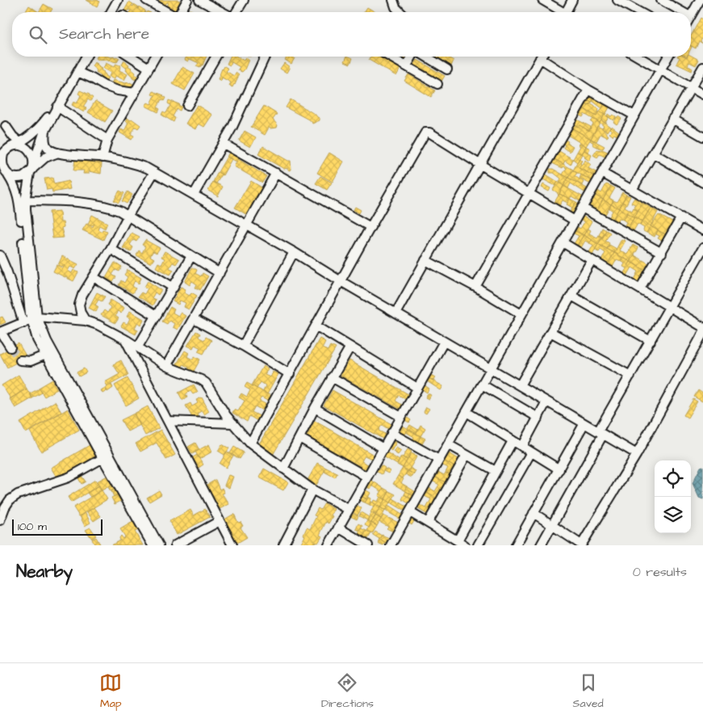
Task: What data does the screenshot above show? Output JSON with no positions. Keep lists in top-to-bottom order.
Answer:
{
  "scale_bar": "100 m",
  "page": {
    "search": "Search here",
    "scale": "100 m",
    "heading": ["Nearby", "0 results"],
    "nav": ["Map", "Directions", "Saved"]
  }
}
